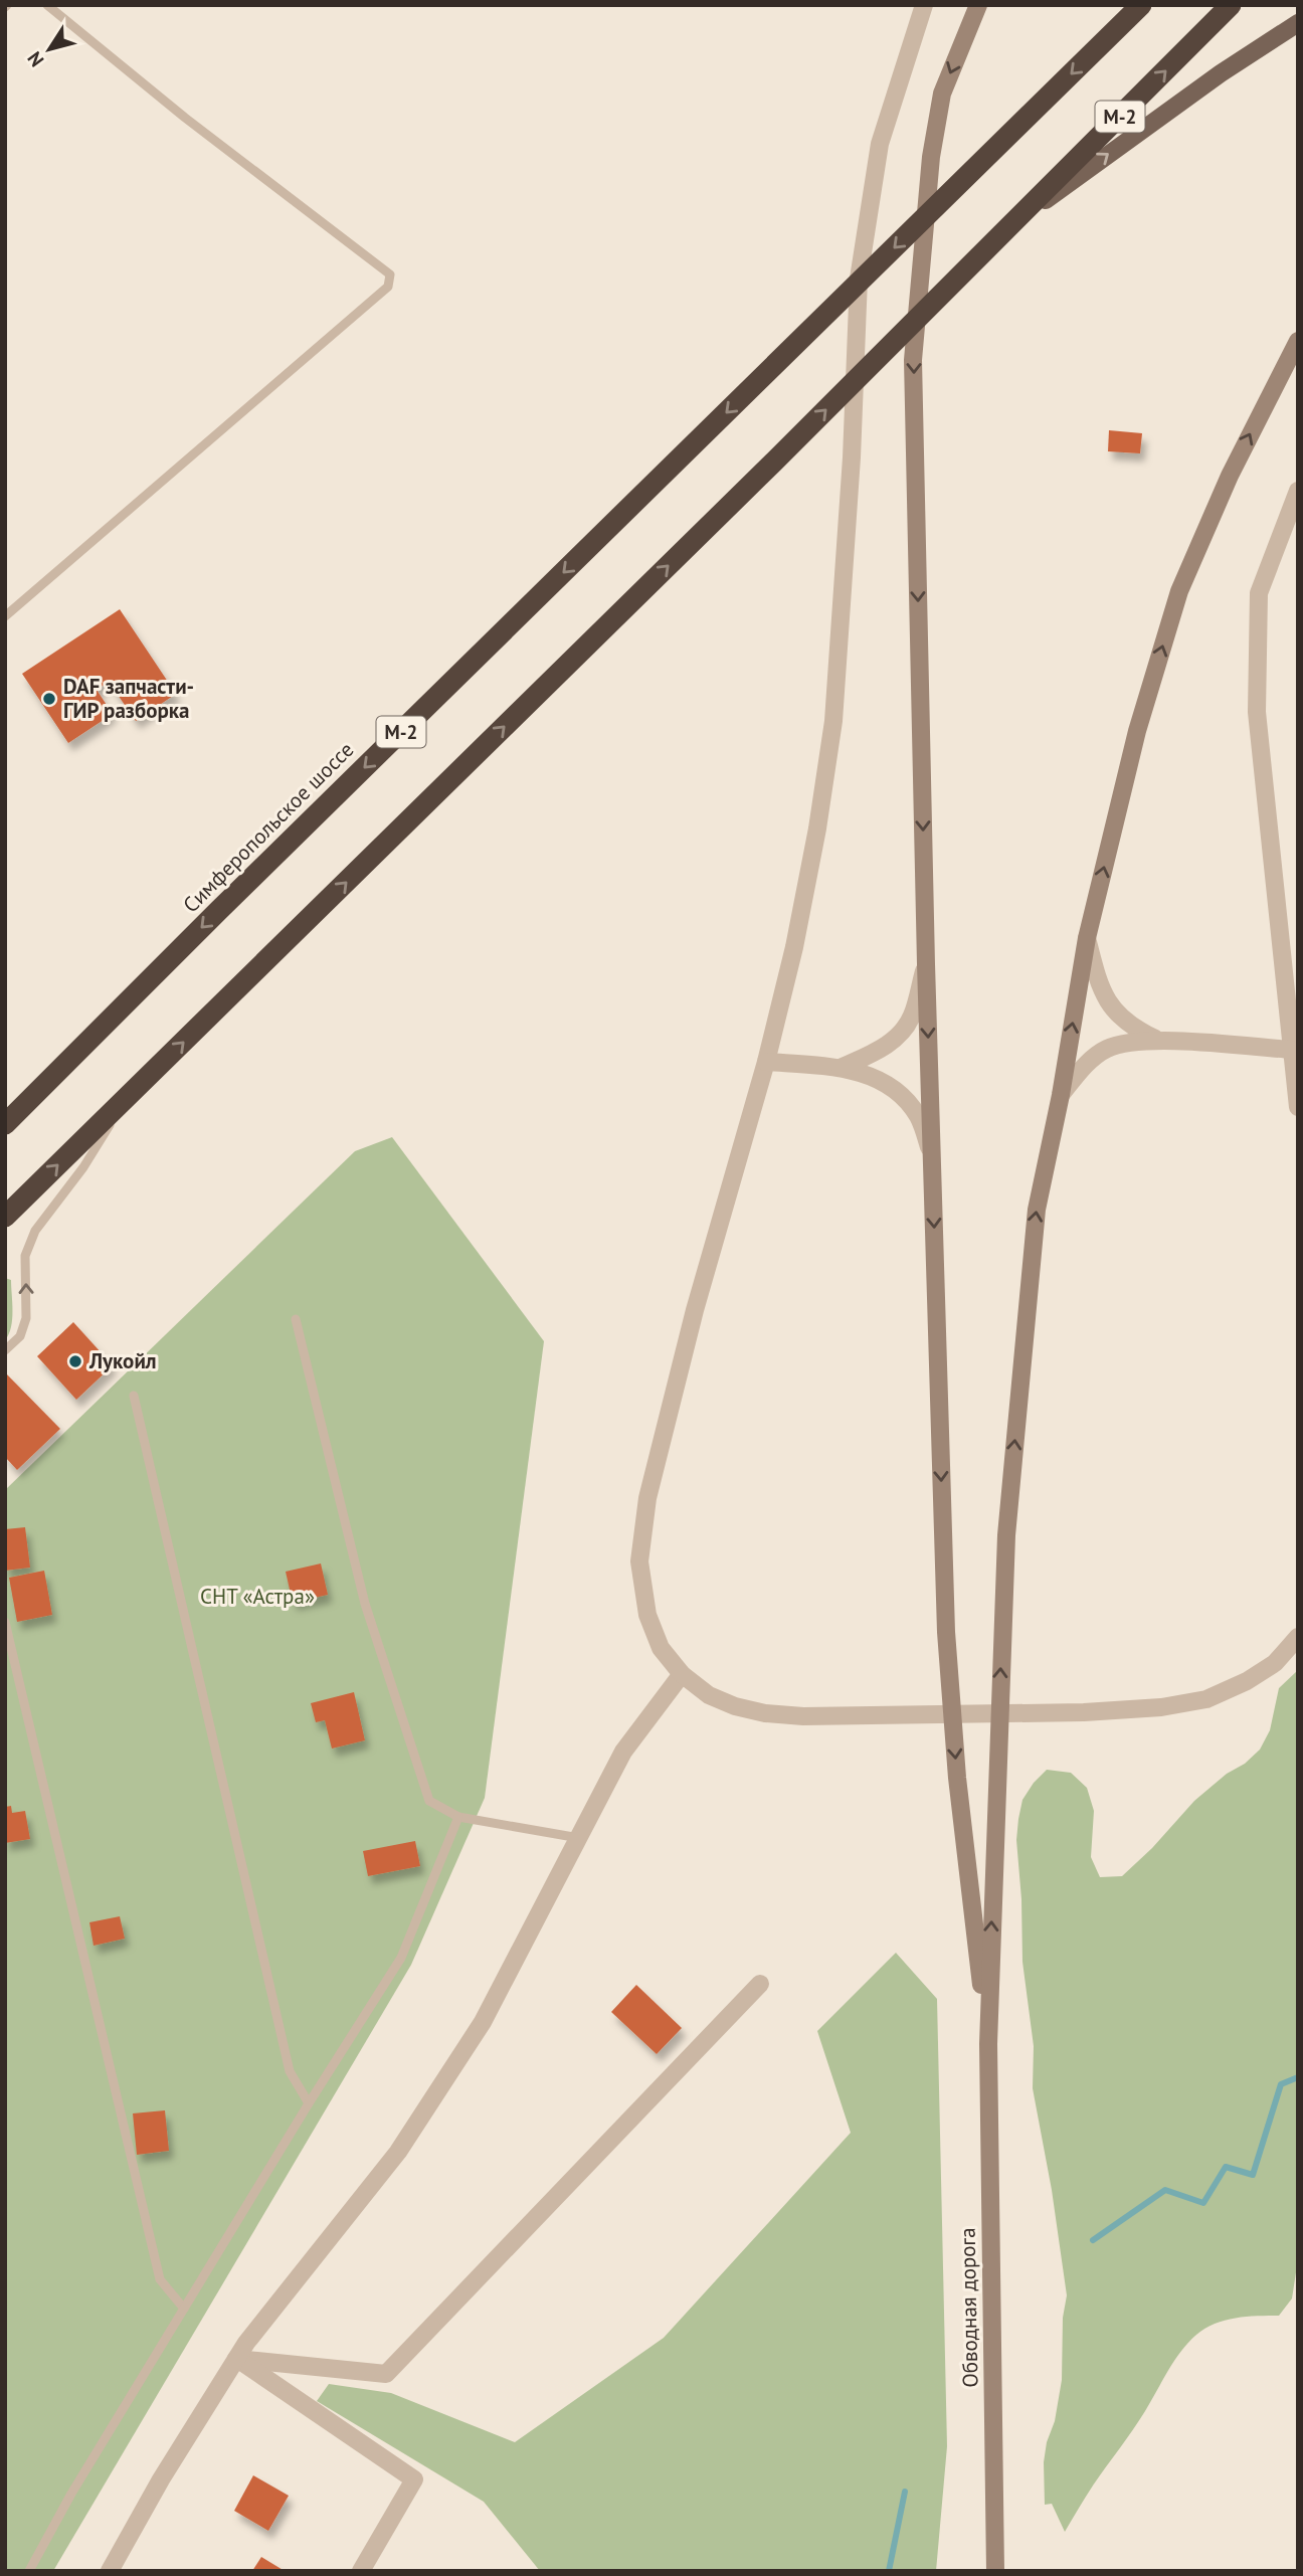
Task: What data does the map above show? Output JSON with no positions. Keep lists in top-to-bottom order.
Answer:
{
  "streets": {
    "highway": ["М-2", "Симферопольское шоссе"],
    "main road": ["Обводная дорога"]
  },
  "parks": ["СНТ «Астра»"],
  "places": ["DAF запчасти- ГИР разборка", "Лукойл"],
  "north": "bottom left"
}
